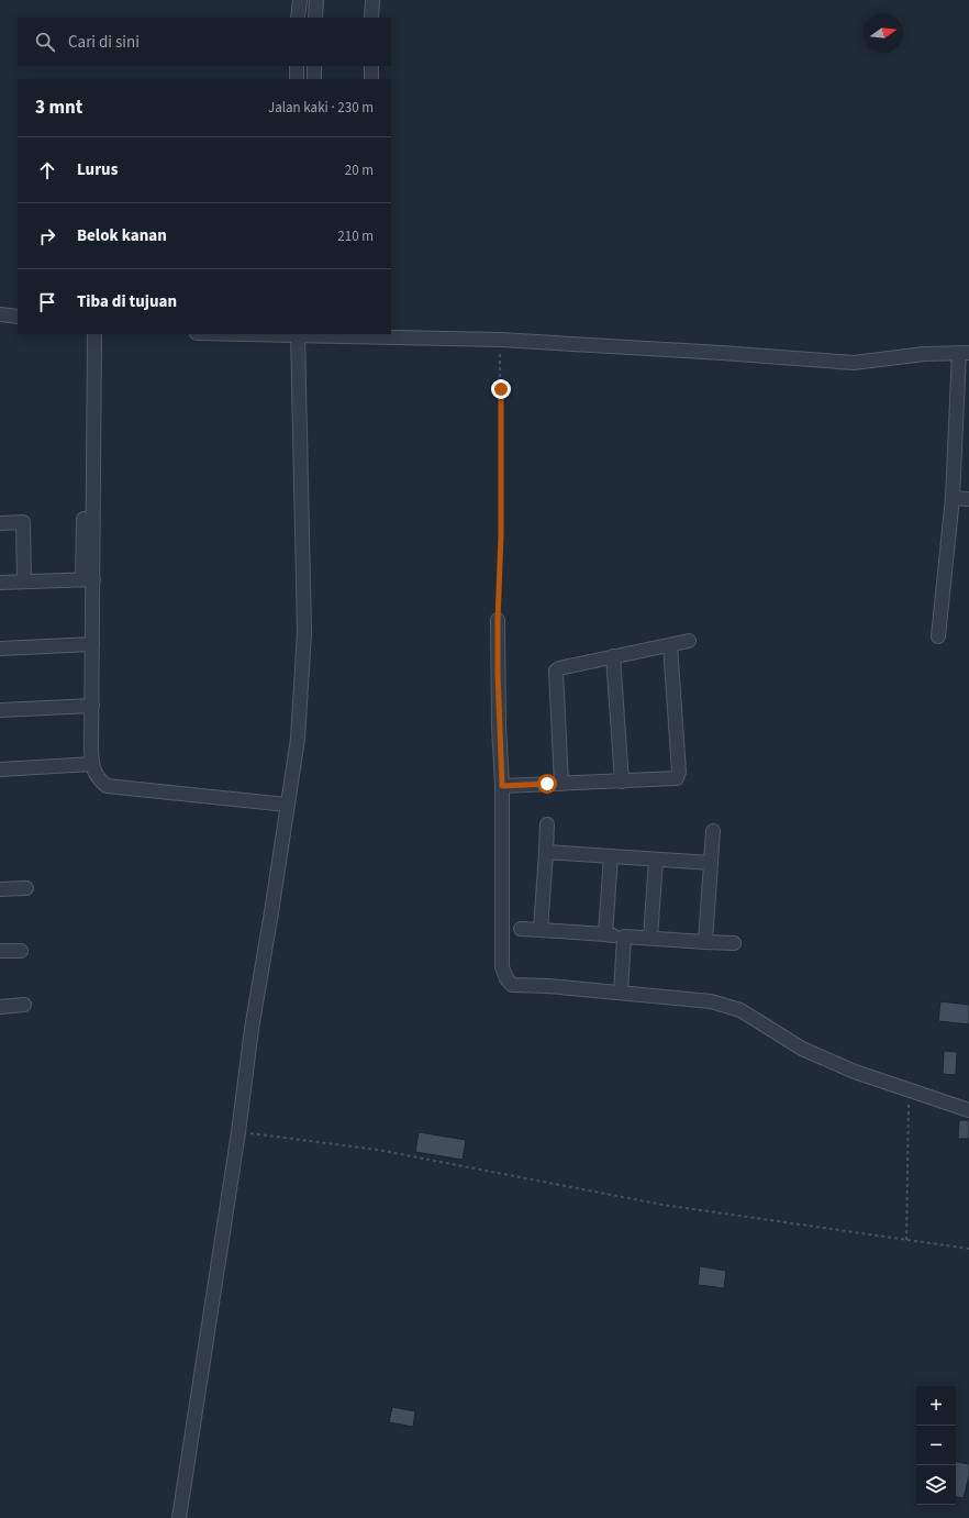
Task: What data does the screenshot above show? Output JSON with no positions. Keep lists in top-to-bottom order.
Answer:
{
  "north": "right",
  "page": {
    "search": "Cari di sini",
    "heading": ["3 mnt", "Jalan kaki · 230 m"],
    "list": [
      ["Lurus", "20 m"],
      ["Belok kanan", "210 m"],
      "Tiba di tujuan"
    ],
    "map_buttons": ["+", "−"]
  }
}
